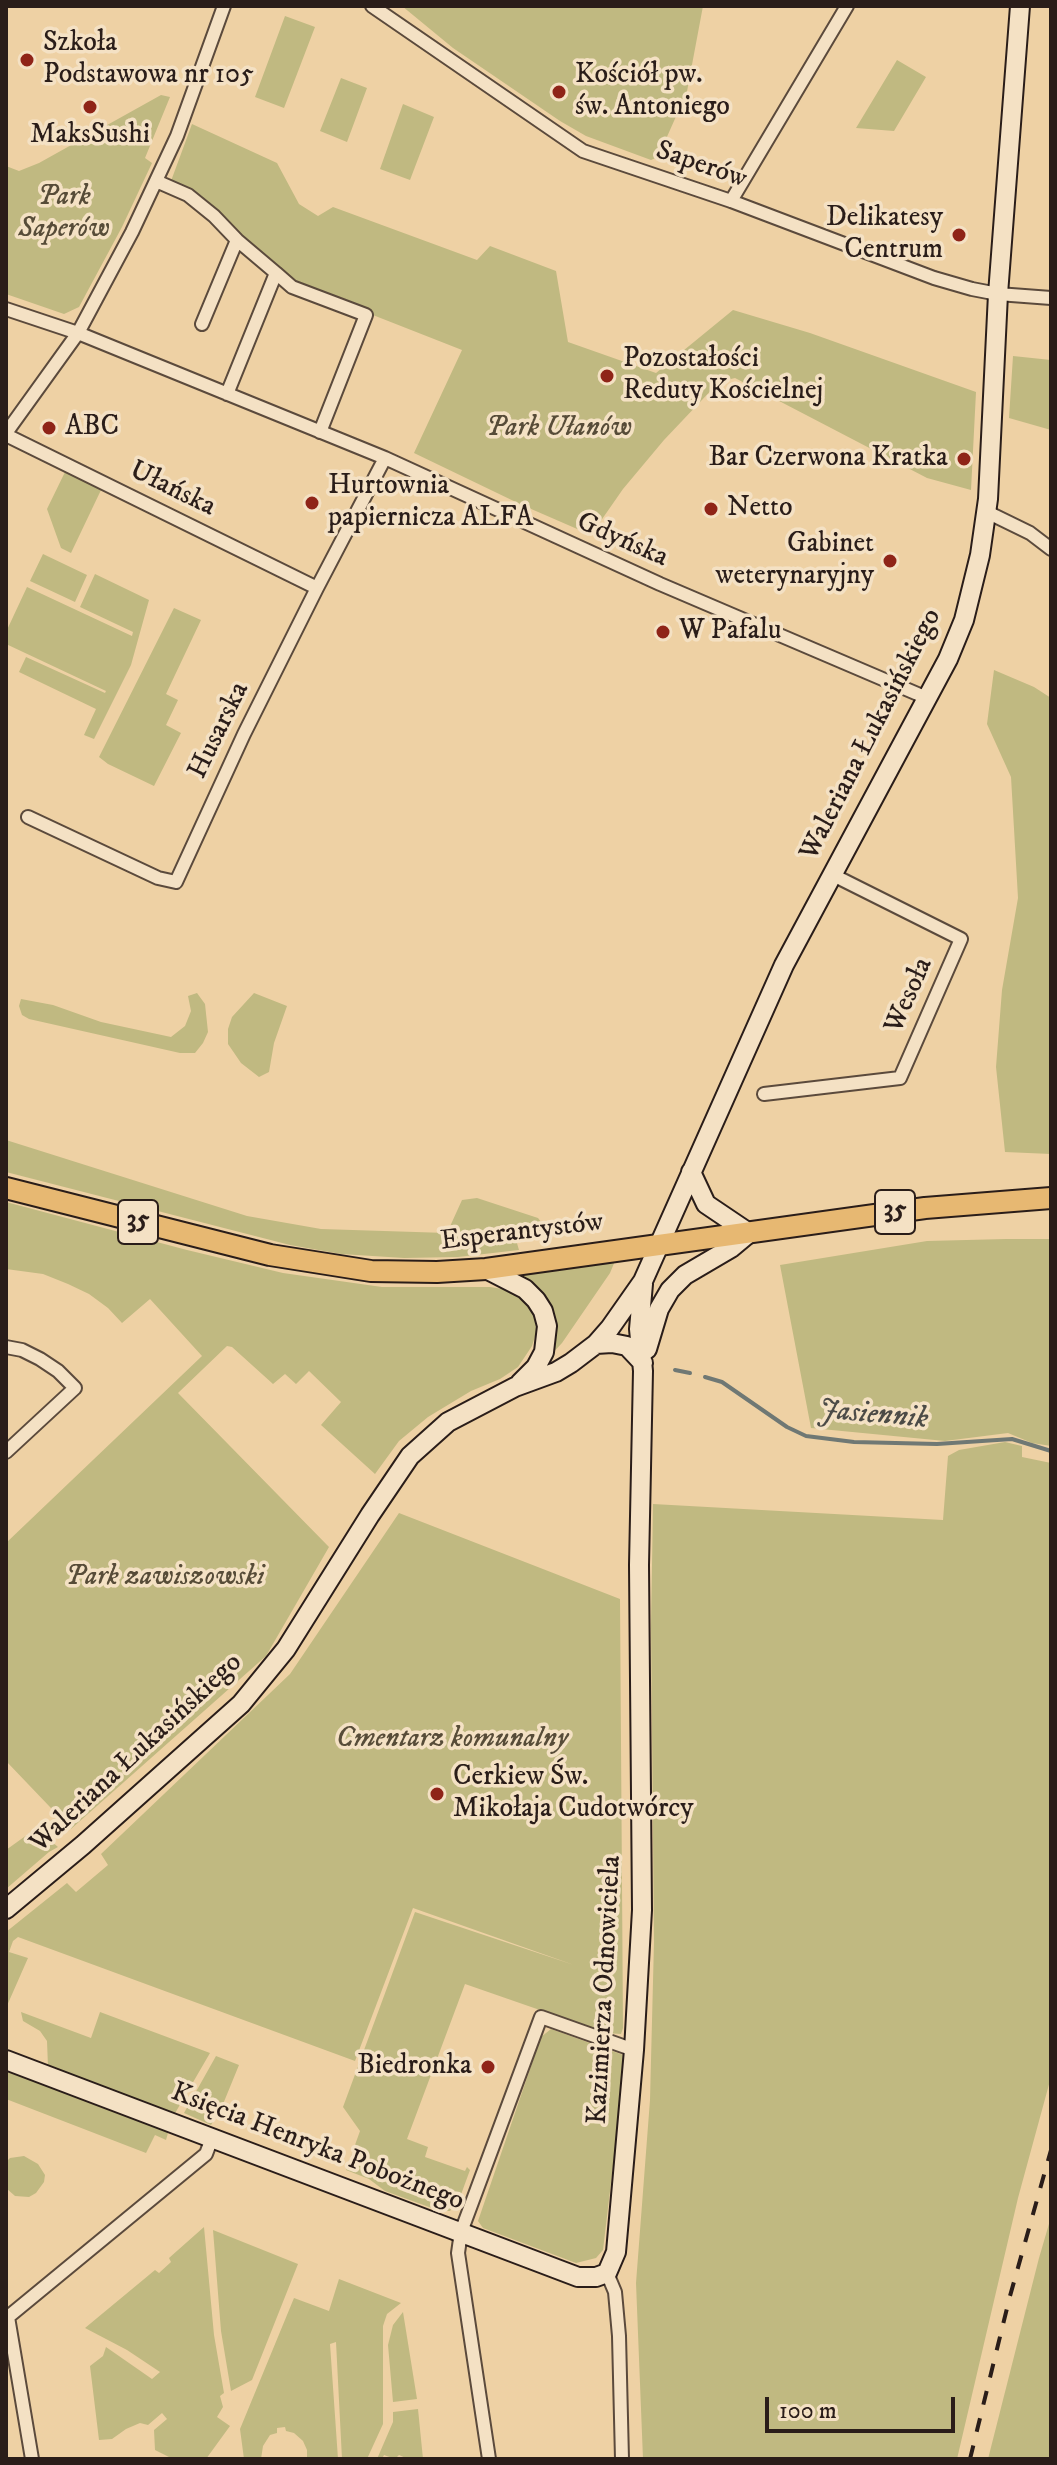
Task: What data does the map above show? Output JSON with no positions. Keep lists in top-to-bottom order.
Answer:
{
  "streets": {
    "main road": ["35", "Esperantystów"],
    "street": [
      "Saperów",
      "Ułańska",
      "Gdyńska",
      "Husarska",
      "Waleriana Łukasińskiego",
      "Wesoła",
      "Kazimierza Odnowiciela",
      "Księcia Henryka Pobożnego"
    ]
  },
  "crossings": [
    ["Saperów", "Waleriana Łukasińskiego"],
    ["Ułańska", "Husarska"],
    ["Gdyńska", "Husarska"],
    ["Gdyńska", "Waleriana Łukasińskiego"],
    ["Waleriana Łukasińskiego", "Wesoła"],
    ["Waleriana Łukasińskiego", "Esperantystów"],
    ["Waleriana Łukasińskiego", "Kazimierza Odnowiciela"],
    ["Kazimierza Odnowiciela", "Księcia Henryka Pobożnego"]
  ],
  "water": ["Jasiennik"],
  "parks": [
    "Park Saperów",
    "Park Ułanów",
    "Park zawiszowski",
    "Cmentarz komunalny"
  ],
  "places": [
    "Szkoła Podstawowa nr 105",
    "Kościół pw. św. Antoniego",
    "MaksSushi",
    "Delikatesy Centrum",
    "Pozostałości Reduty Kościelnej",
    "ABC",
    "Bar Czerwona Kratka",
    "Hurtownia papiernicza ALFA",
    "Netto",
    "Gabinet weterynaryjny",
    "W Pafalu",
    "Cerkiew Św. Mikołaja Cudotwórcy",
    "Biedronka"
  ],
  "scale_bar": "100 m"
}
